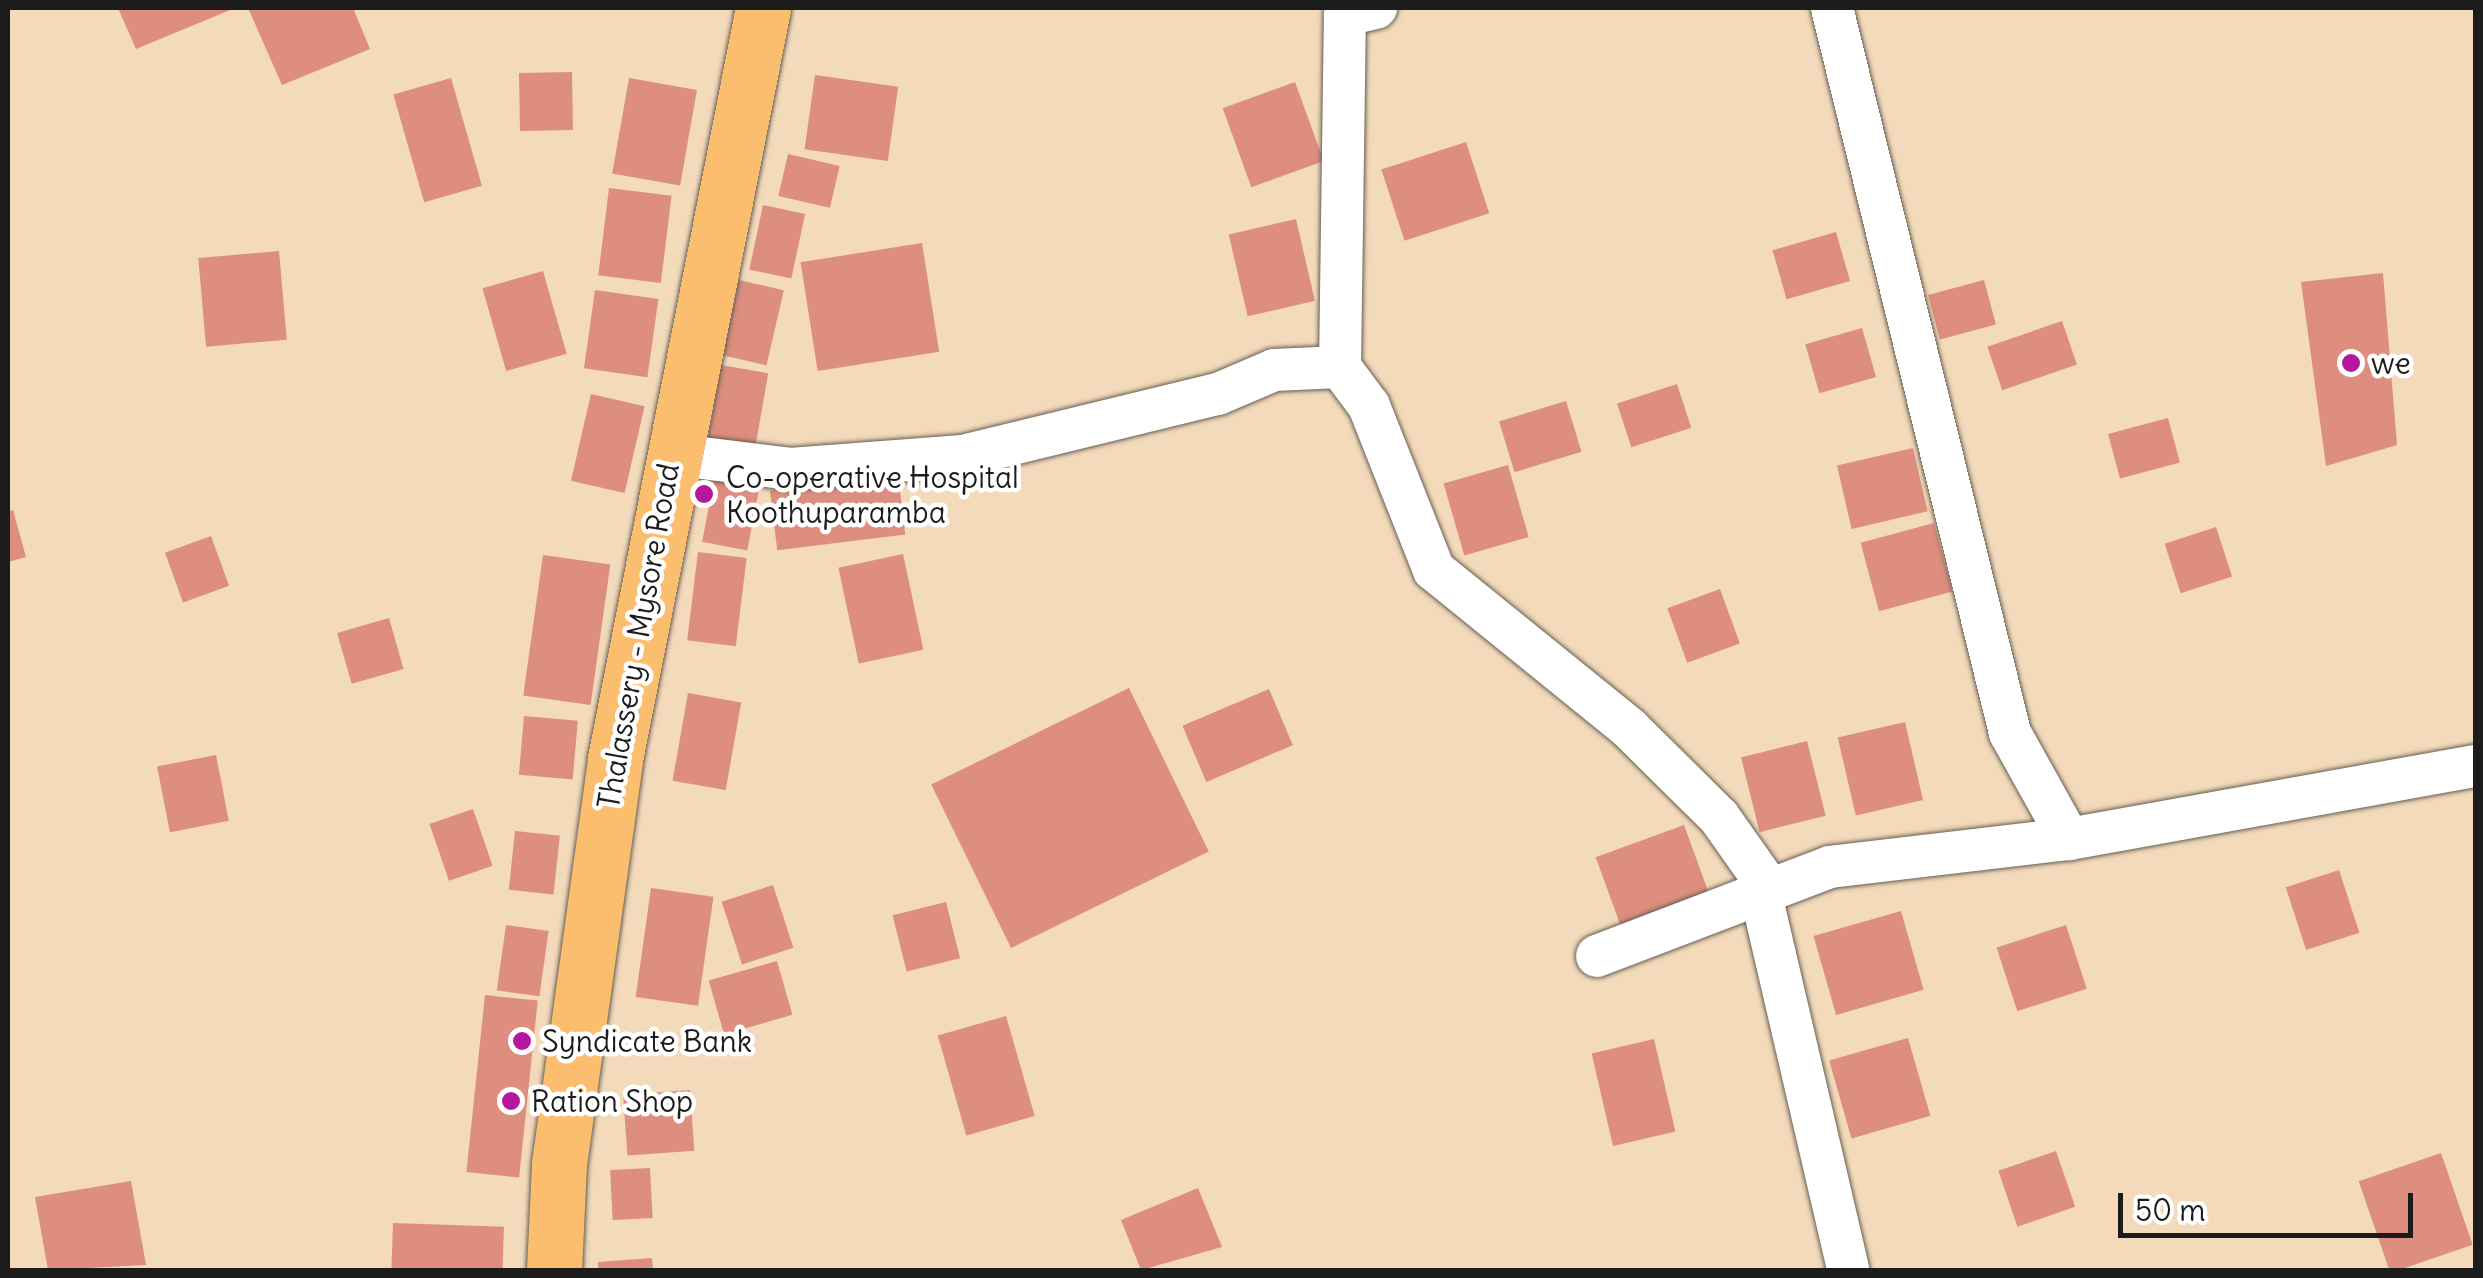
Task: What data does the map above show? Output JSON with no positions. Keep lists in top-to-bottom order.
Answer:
{
  "streets": {
    "main road": ["Thalassery - Mysore Road"]
  },
  "places": [
    "we",
    "Co-operative Hospital Koothuparamba",
    "Syndicate Bank",
    "Ration Shop"
  ],
  "scale_bar": "50 m"
}
